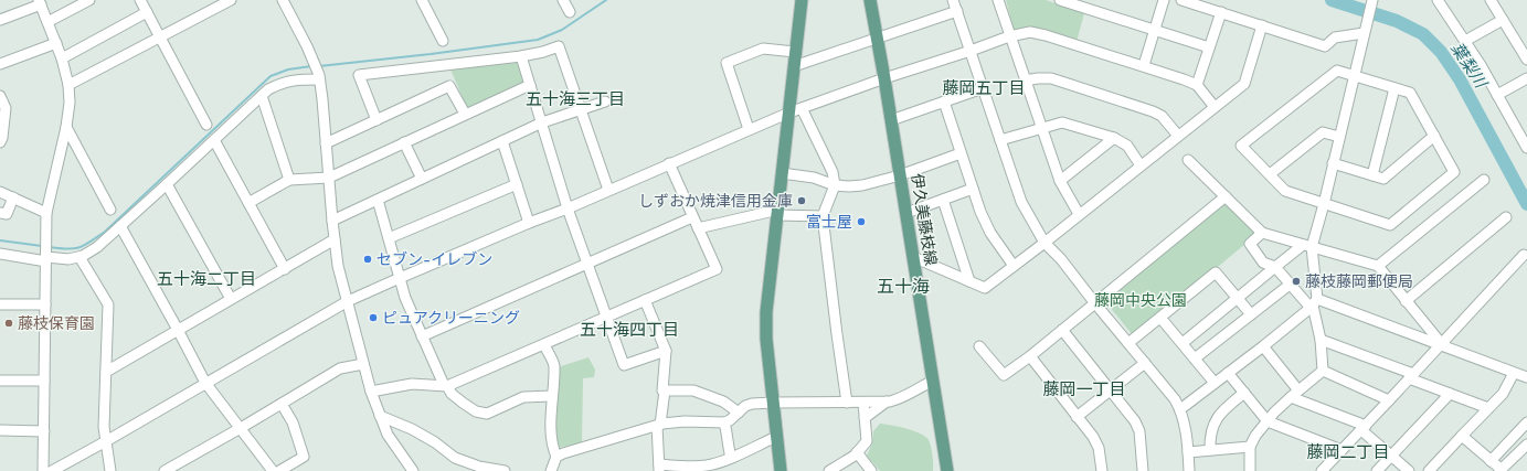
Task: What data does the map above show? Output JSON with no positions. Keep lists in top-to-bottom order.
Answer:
{
  "streets": {
    "main road": ["伊久美藤枝線"]
  },
  "districts": [
    "藤岡五丁目",
    "五十海三丁目",
    "五十海二丁目",
    "五十海",
    "五十海四丁目",
    "藤岡一丁目",
    "藤岡二丁目"
  ],
  "water": ["葉梨川"],
  "parks": ["藤岡中央公園"],
  "places": [
    "しずおか焼津信用金庫",
    "富士屋",
    "セブン-イレブン",
    "藤枝藤岡郵便局",
    "ピュアクリーニング",
    "藤枝保育園"
  ]
}
